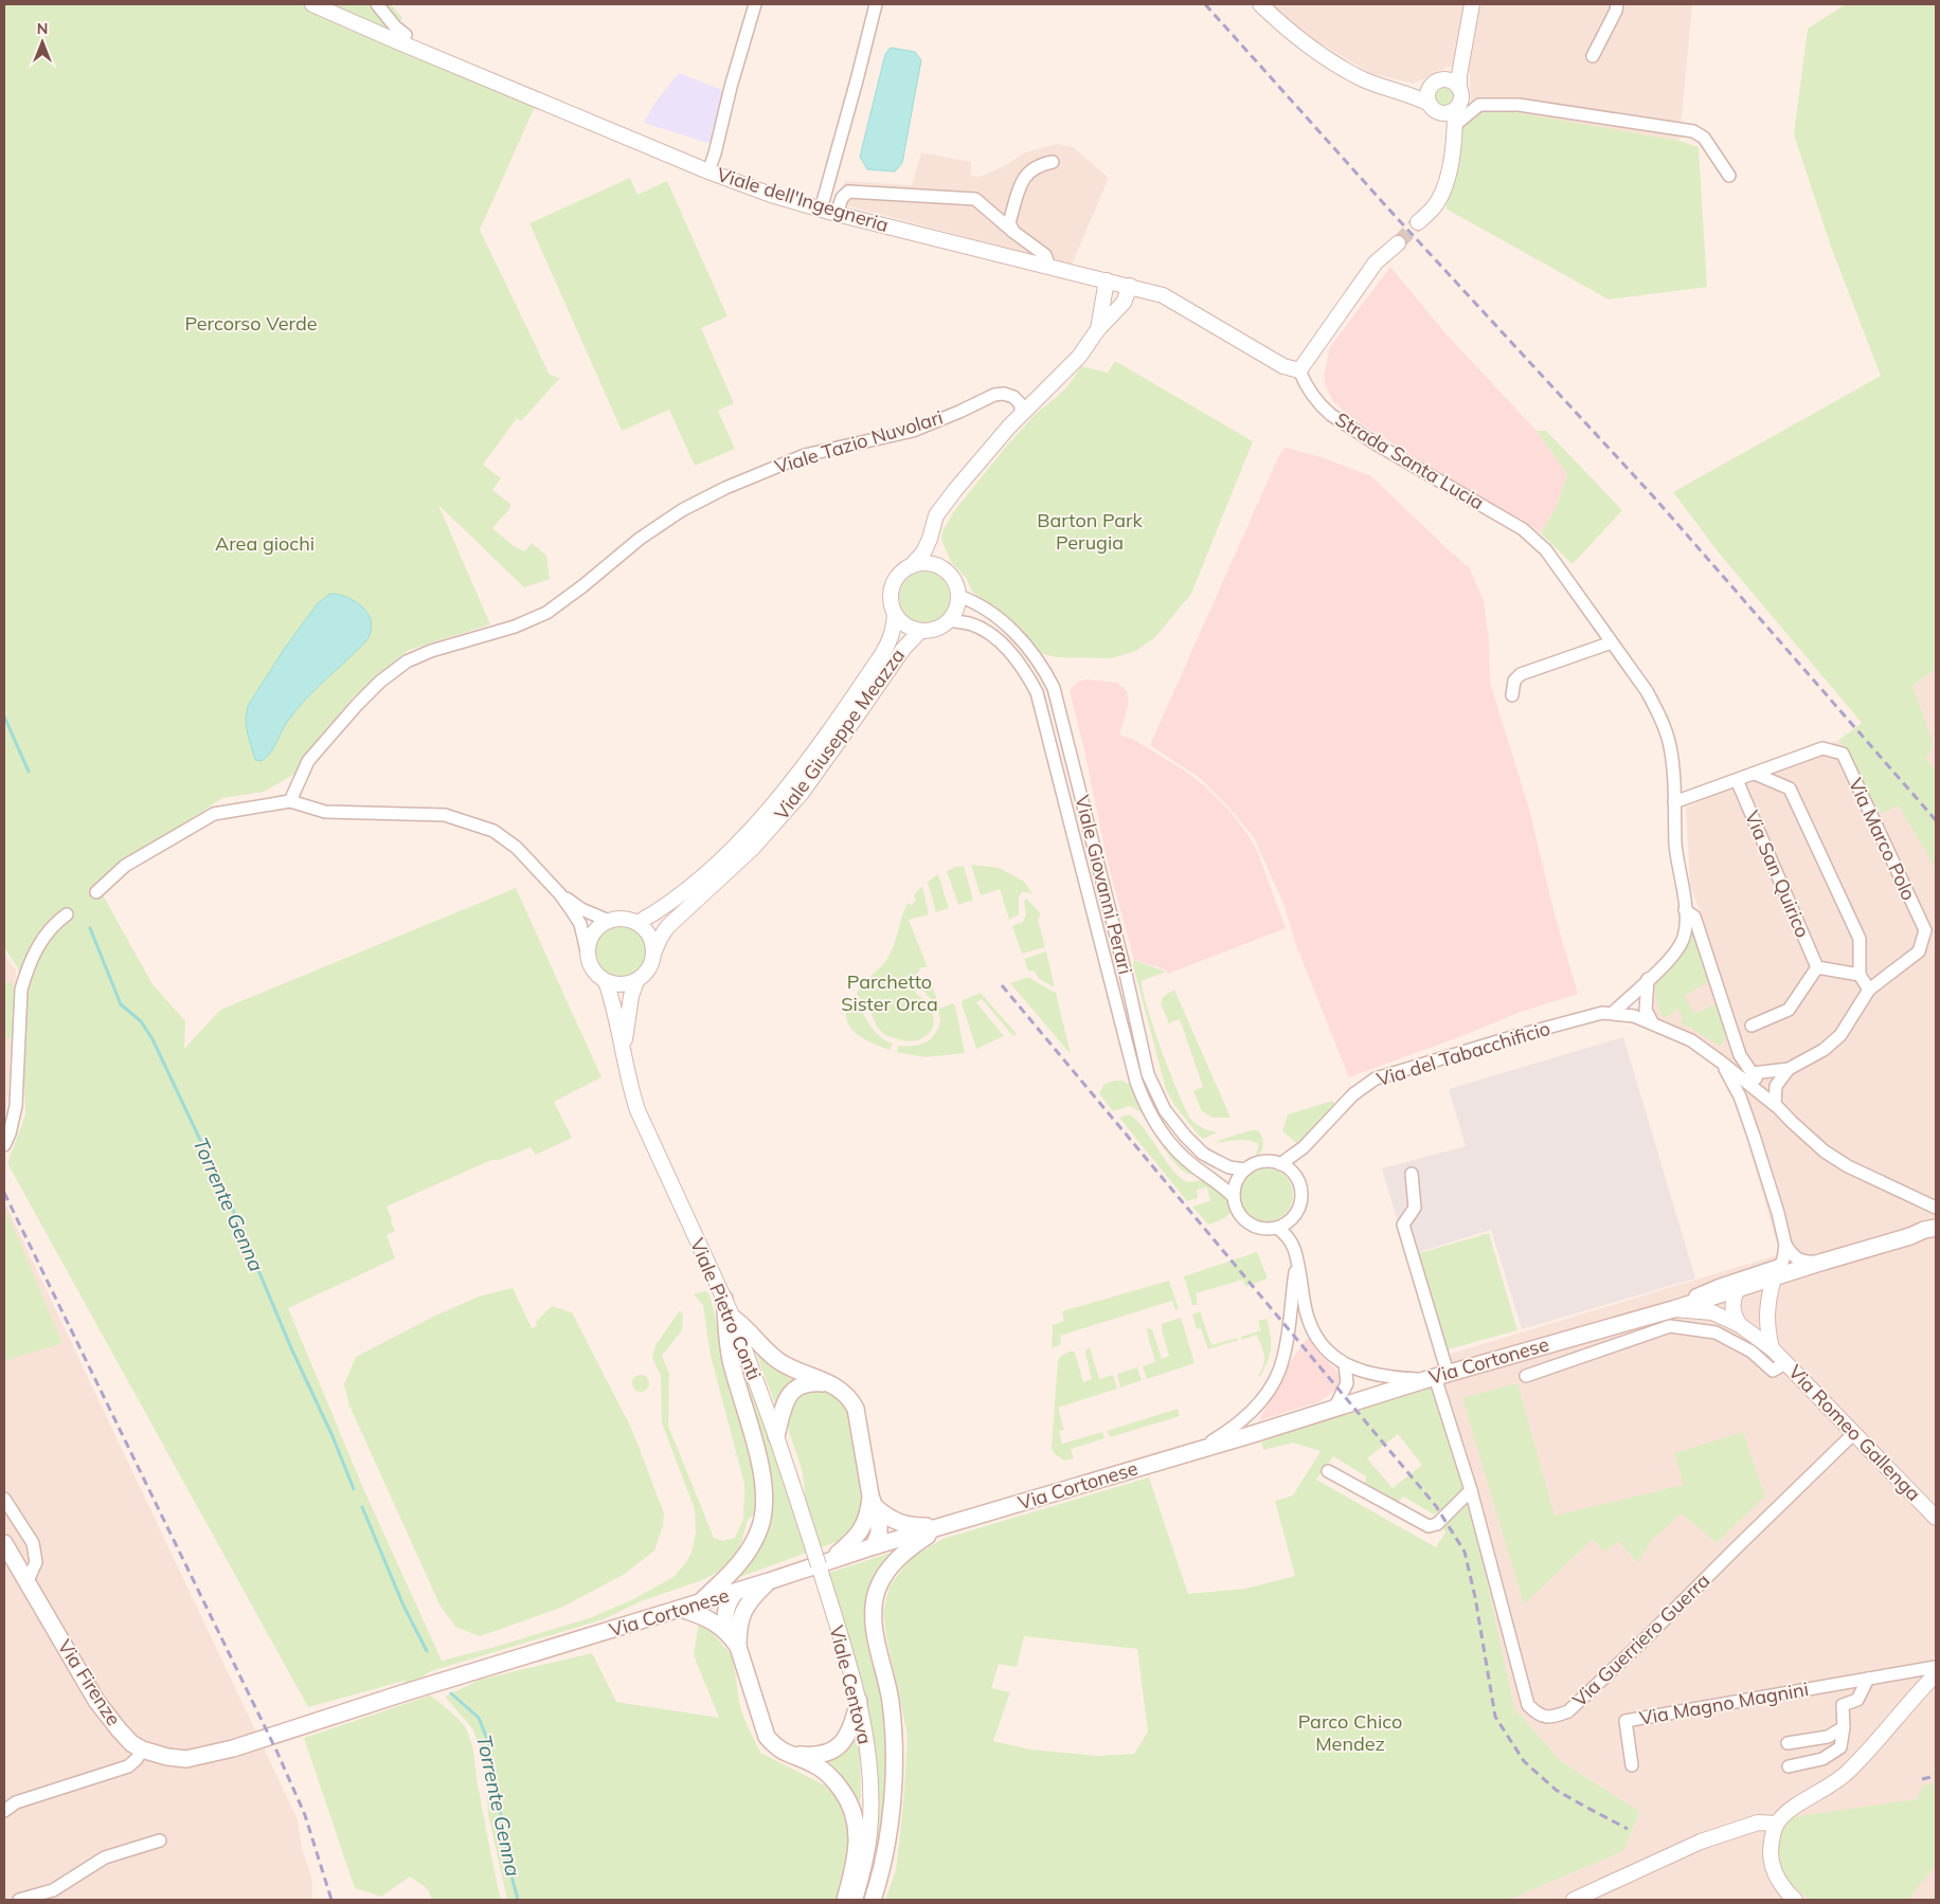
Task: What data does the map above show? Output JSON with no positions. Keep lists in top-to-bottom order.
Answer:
{
  "streets": {
    "main road": ["Via Cortonese", "Via Firenze"],
    "street": [
      "Viale dell'Ingegneria",
      "Viale Tazio Nuvolari",
      "Strada Santa Lucia",
      "Viale Giuseppe Meazza",
      "Via Marco Polo",
      "Via San Quirico",
      "Viale Giovanni Perari",
      "Via del Tabacchificio",
      "Viale Pietro Conti",
      "Via Romeo Gallenga",
      "Via Guerriero Guerra",
      "Viale Centova",
      "Via Magno Magnini"
    ]
  },
  "crossings": [
    ["Viale dell'Ingegneria", "Strada Santa Lucia"],
    ["Viale Tazio Nuvolari", "Viale Pietro Conti"],
    ["Viale Giuseppe Meazza", "Viale Giovanni Perari"],
    ["Viale Giuseppe Meazza", "Viale Pietro Conti"],
    ["Viale Giovanni Perari", "Via del Tabacchificio"],
    ["Viale Pietro Conti", "Via Cortonese"],
    ["Viale Pietro Conti", "Viale Centova"],
    ["Via Cortonese", "Via Romeo Gallenga"],
    ["Via Cortonese", "Via Guerriero Guerra"],
    ["Via Cortonese", "Via Firenze"],
    ["Via Cortonese", "Viale Centova"],
    ["Via Romeo Gallenga", "Via Guerriero Guerra"]
  ],
  "water": ["Torrente Genna"],
  "parks": [
    "Percorso Verde",
    "Barton Park Perugia",
    "Area giochi",
    "Parchetto Sister Orca",
    "Parco Chico Mendez"
  ],
  "north": "top"
}
